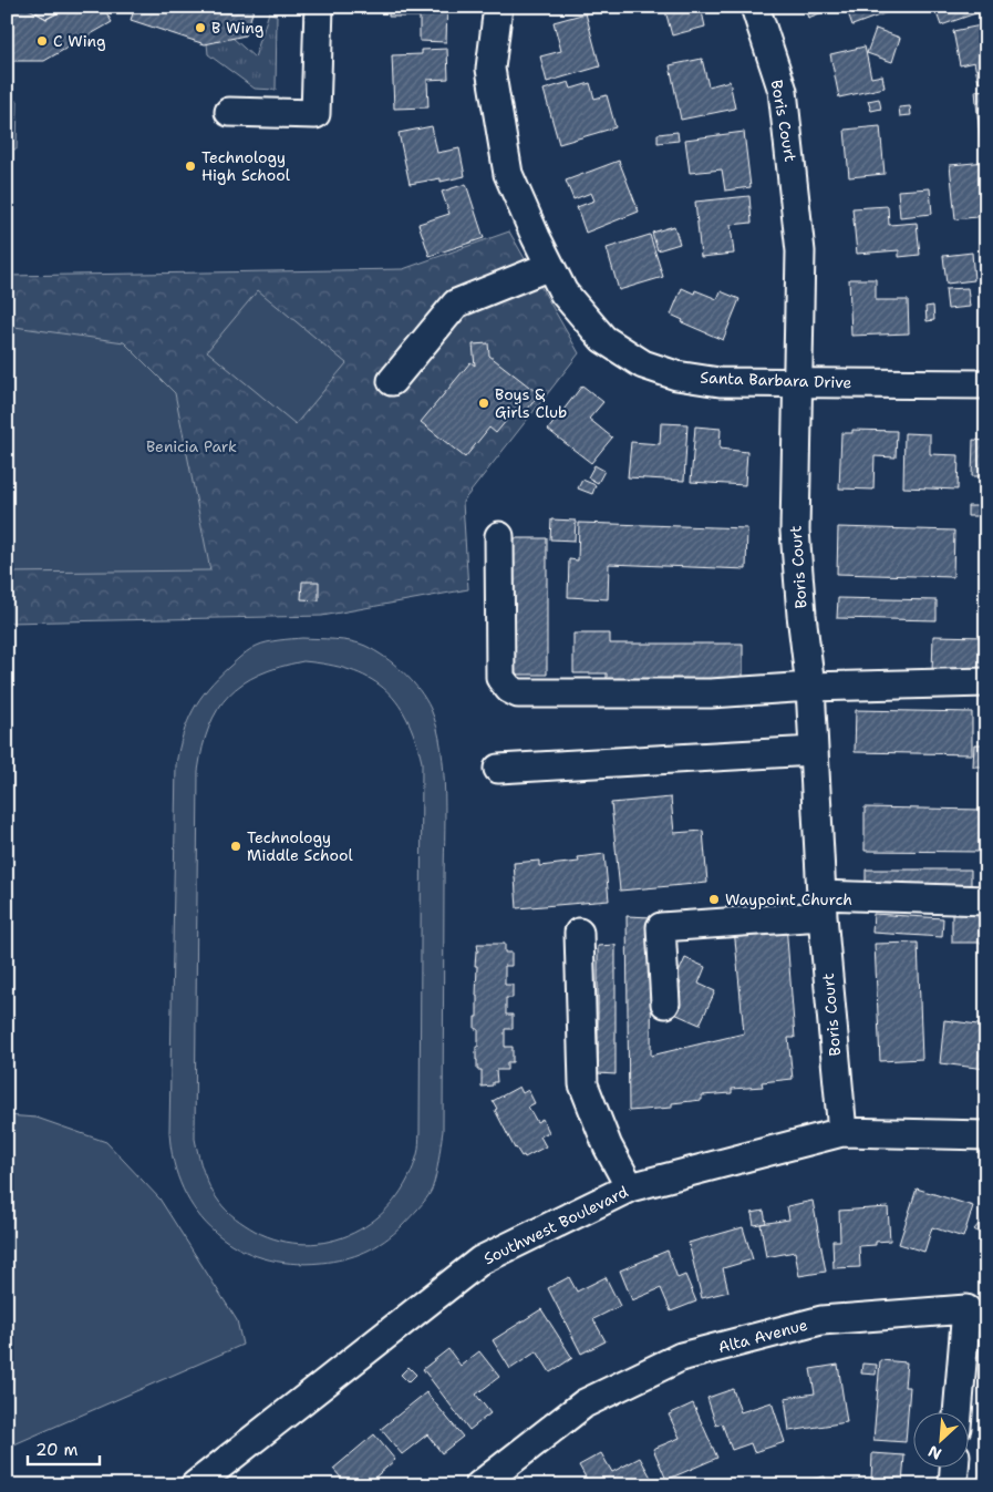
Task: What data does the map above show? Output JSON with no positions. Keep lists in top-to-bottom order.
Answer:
{
  "streets": {
    "street": [
      "Boris Court",
      "Santa Barbara Drive",
      "Southwest Boulevard",
      "Alta Avenue"
    ]
  },
  "crossings": [
    ["Boris Court", "Santa Barbara Drive"],
    ["Boris Court", "Southwest Boulevard"]
  ],
  "parks": ["Benicia Park"],
  "places": [
    "B Wing",
    "C Wing",
    "Technology High School",
    "Boys & Girls Club",
    "Technology Middle School",
    "Waypoint Church"
  ],
  "scale_bar": "20 m",
  "north": "bottom left"
}
